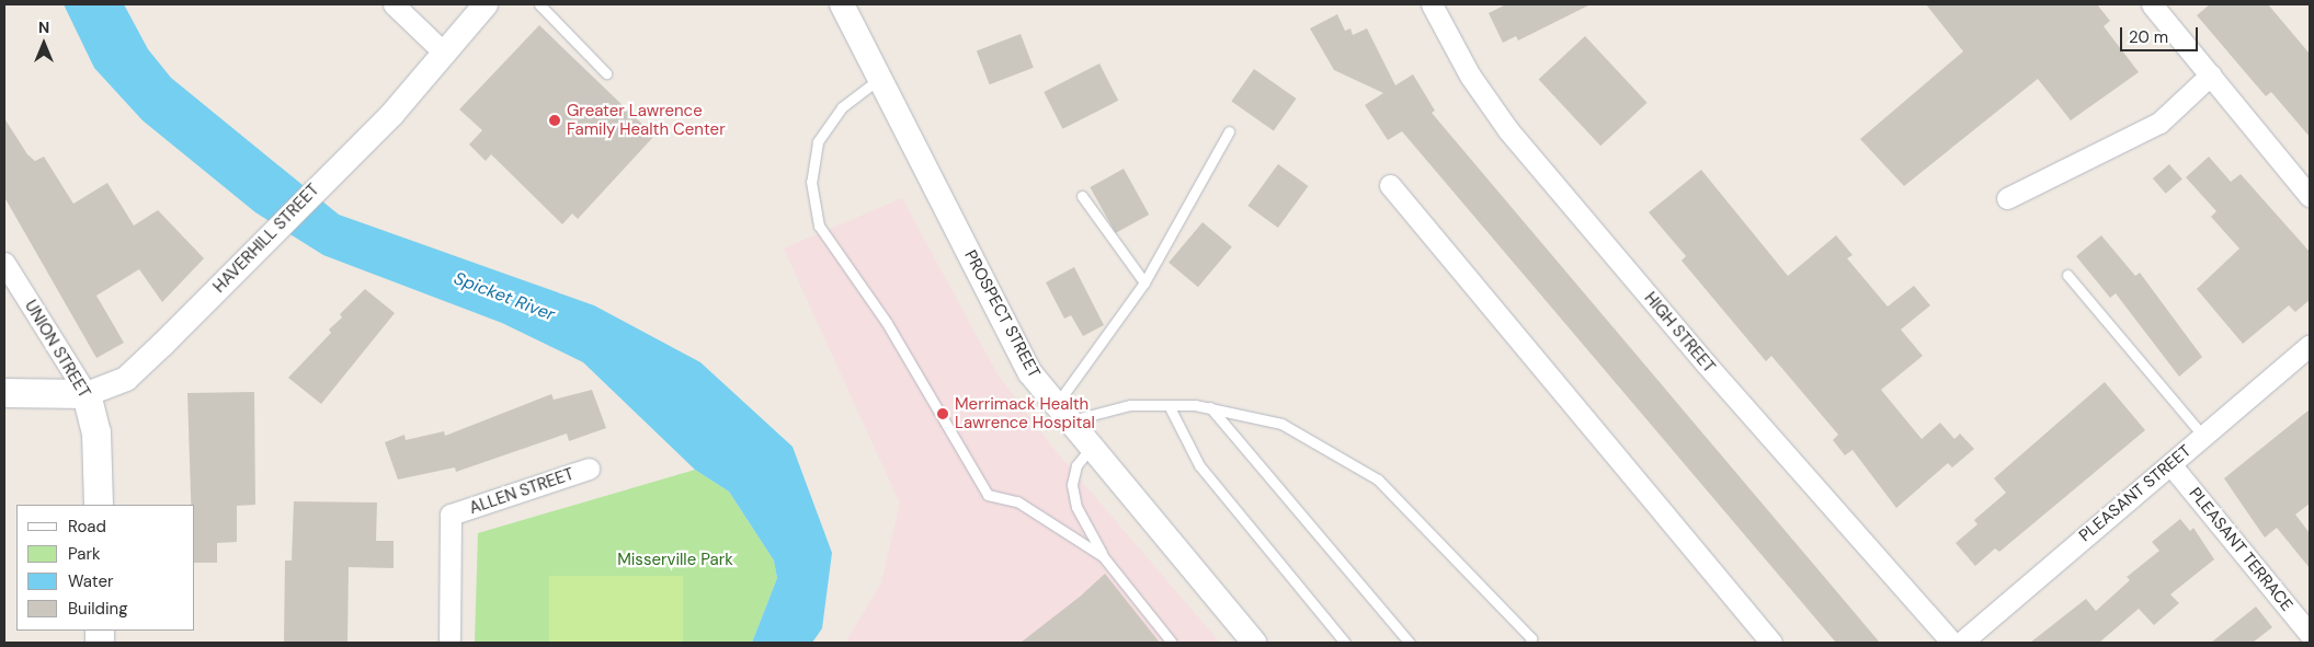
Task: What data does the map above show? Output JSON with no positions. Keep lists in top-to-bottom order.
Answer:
{
  "streets": {
    "main road": ["HAVERHILL STREET", "UNION STREET"],
    "street": [
      "PROSPECT STREET",
      "HIGH STREET",
      "ALLEN STREET",
      "PLEASANT STREET",
      "PLEASANT TERRACE"
    ]
  },
  "crossings": [
    ["HAVERHILL STREET", "UNION STREET"],
    ["PLEASANT STREET", "PLEASANT TERRACE"]
  ],
  "water": ["Spicket River"],
  "parks": ["Misserville Park"],
  "places": ["Greater Lawrence Family Health Center", "Merrimack Health Lawrence Hospital"],
  "legend": [
    "Road",
    "Park",
    "Water",
    "Building"
  ],
  "scale_bar": "20 m",
  "north": "top"
}
